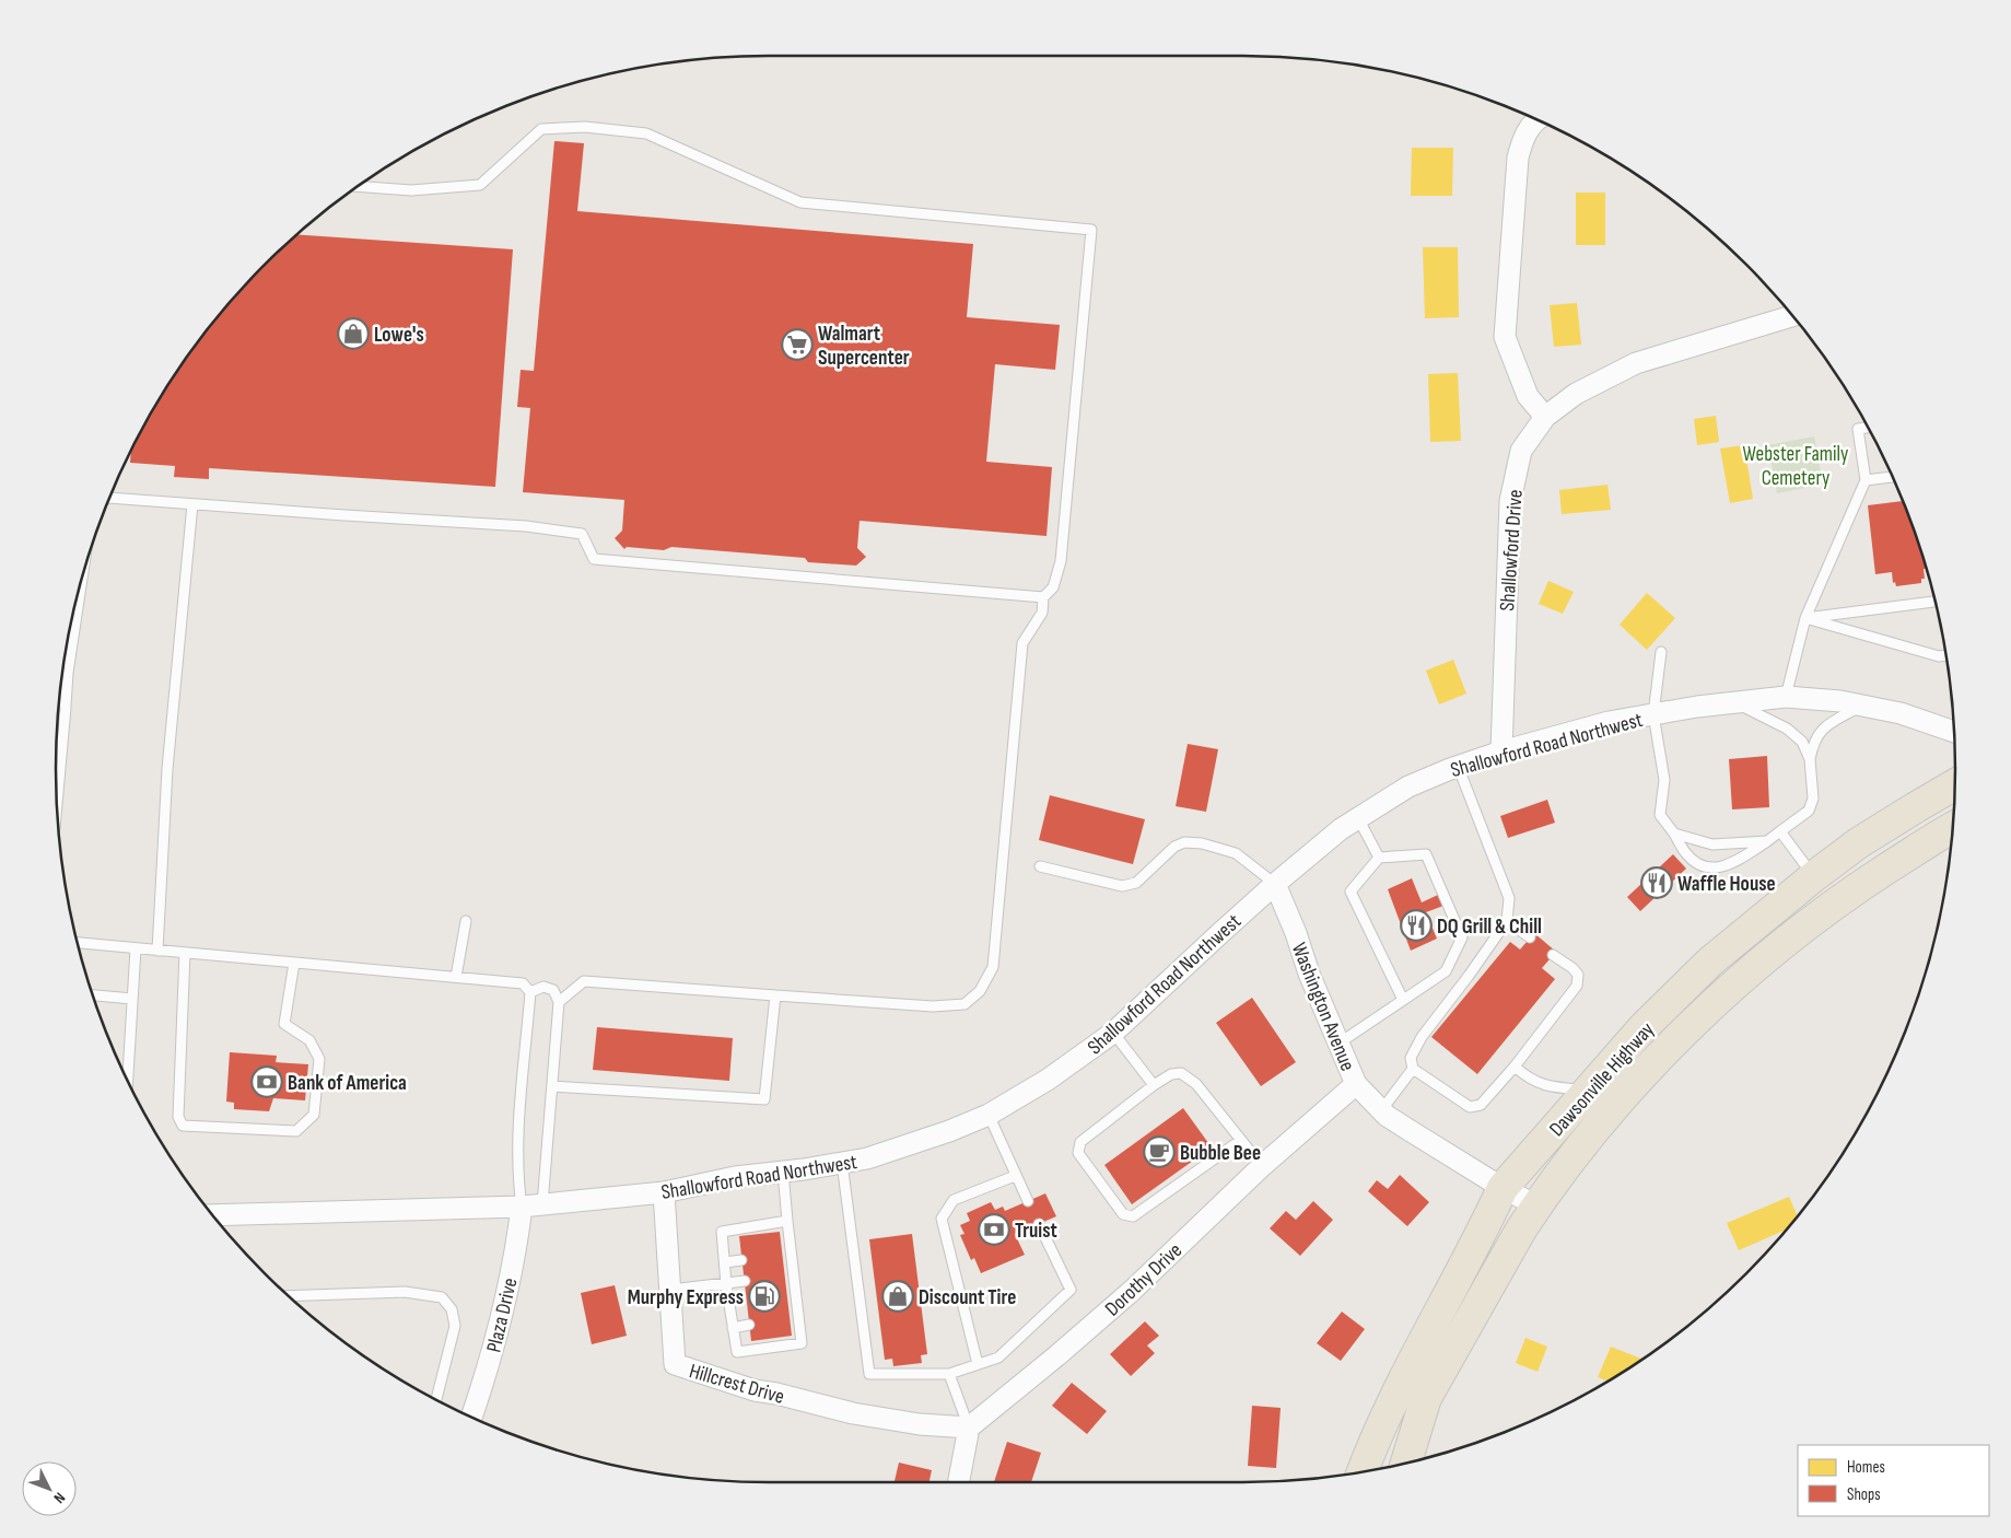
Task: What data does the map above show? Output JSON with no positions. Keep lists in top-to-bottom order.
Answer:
{
  "streets": {
    "main road": ["Dawsonville Highway"],
    "street": [
      "Shallowford Drive",
      "Shallowford Road Northwest",
      "Washington Avenue",
      "Dorothy Drive",
      "Plaza Drive",
      "Hillcrest Drive"
    ]
  },
  "crossings": [
    ["Shallowford Drive", "Shallowford Road Northwest"],
    ["Shallowford Road Northwest", "Washington Avenue"],
    ["Shallowford Road Northwest", "Plaza Drive"],
    ["Shallowford Road Northwest", "Hillcrest Drive"],
    ["Washington Avenue", "Dawsonville Highway"],
    ["Washington Avenue", "Dorothy Drive"],
    ["Dorothy Drive", "Hillcrest Drive"]
  ],
  "parks": ["Webster Family Cemetery"],
  "places": {
    "shop": ["Lowe's", "Discount Tire"],
    "supermarket": ["Walmart Supercenter"],
    "restaurant": ["Waffle House", "DQ Grill & Chill"],
    "bank": ["Bank of America", "Truist"],
    "cafe": ["Bubble Bee"],
    "fuel station": ["Murphy Express"]
  },
  "legend": ["Homes", "Shops"],
  "north": "bottom right"
}
